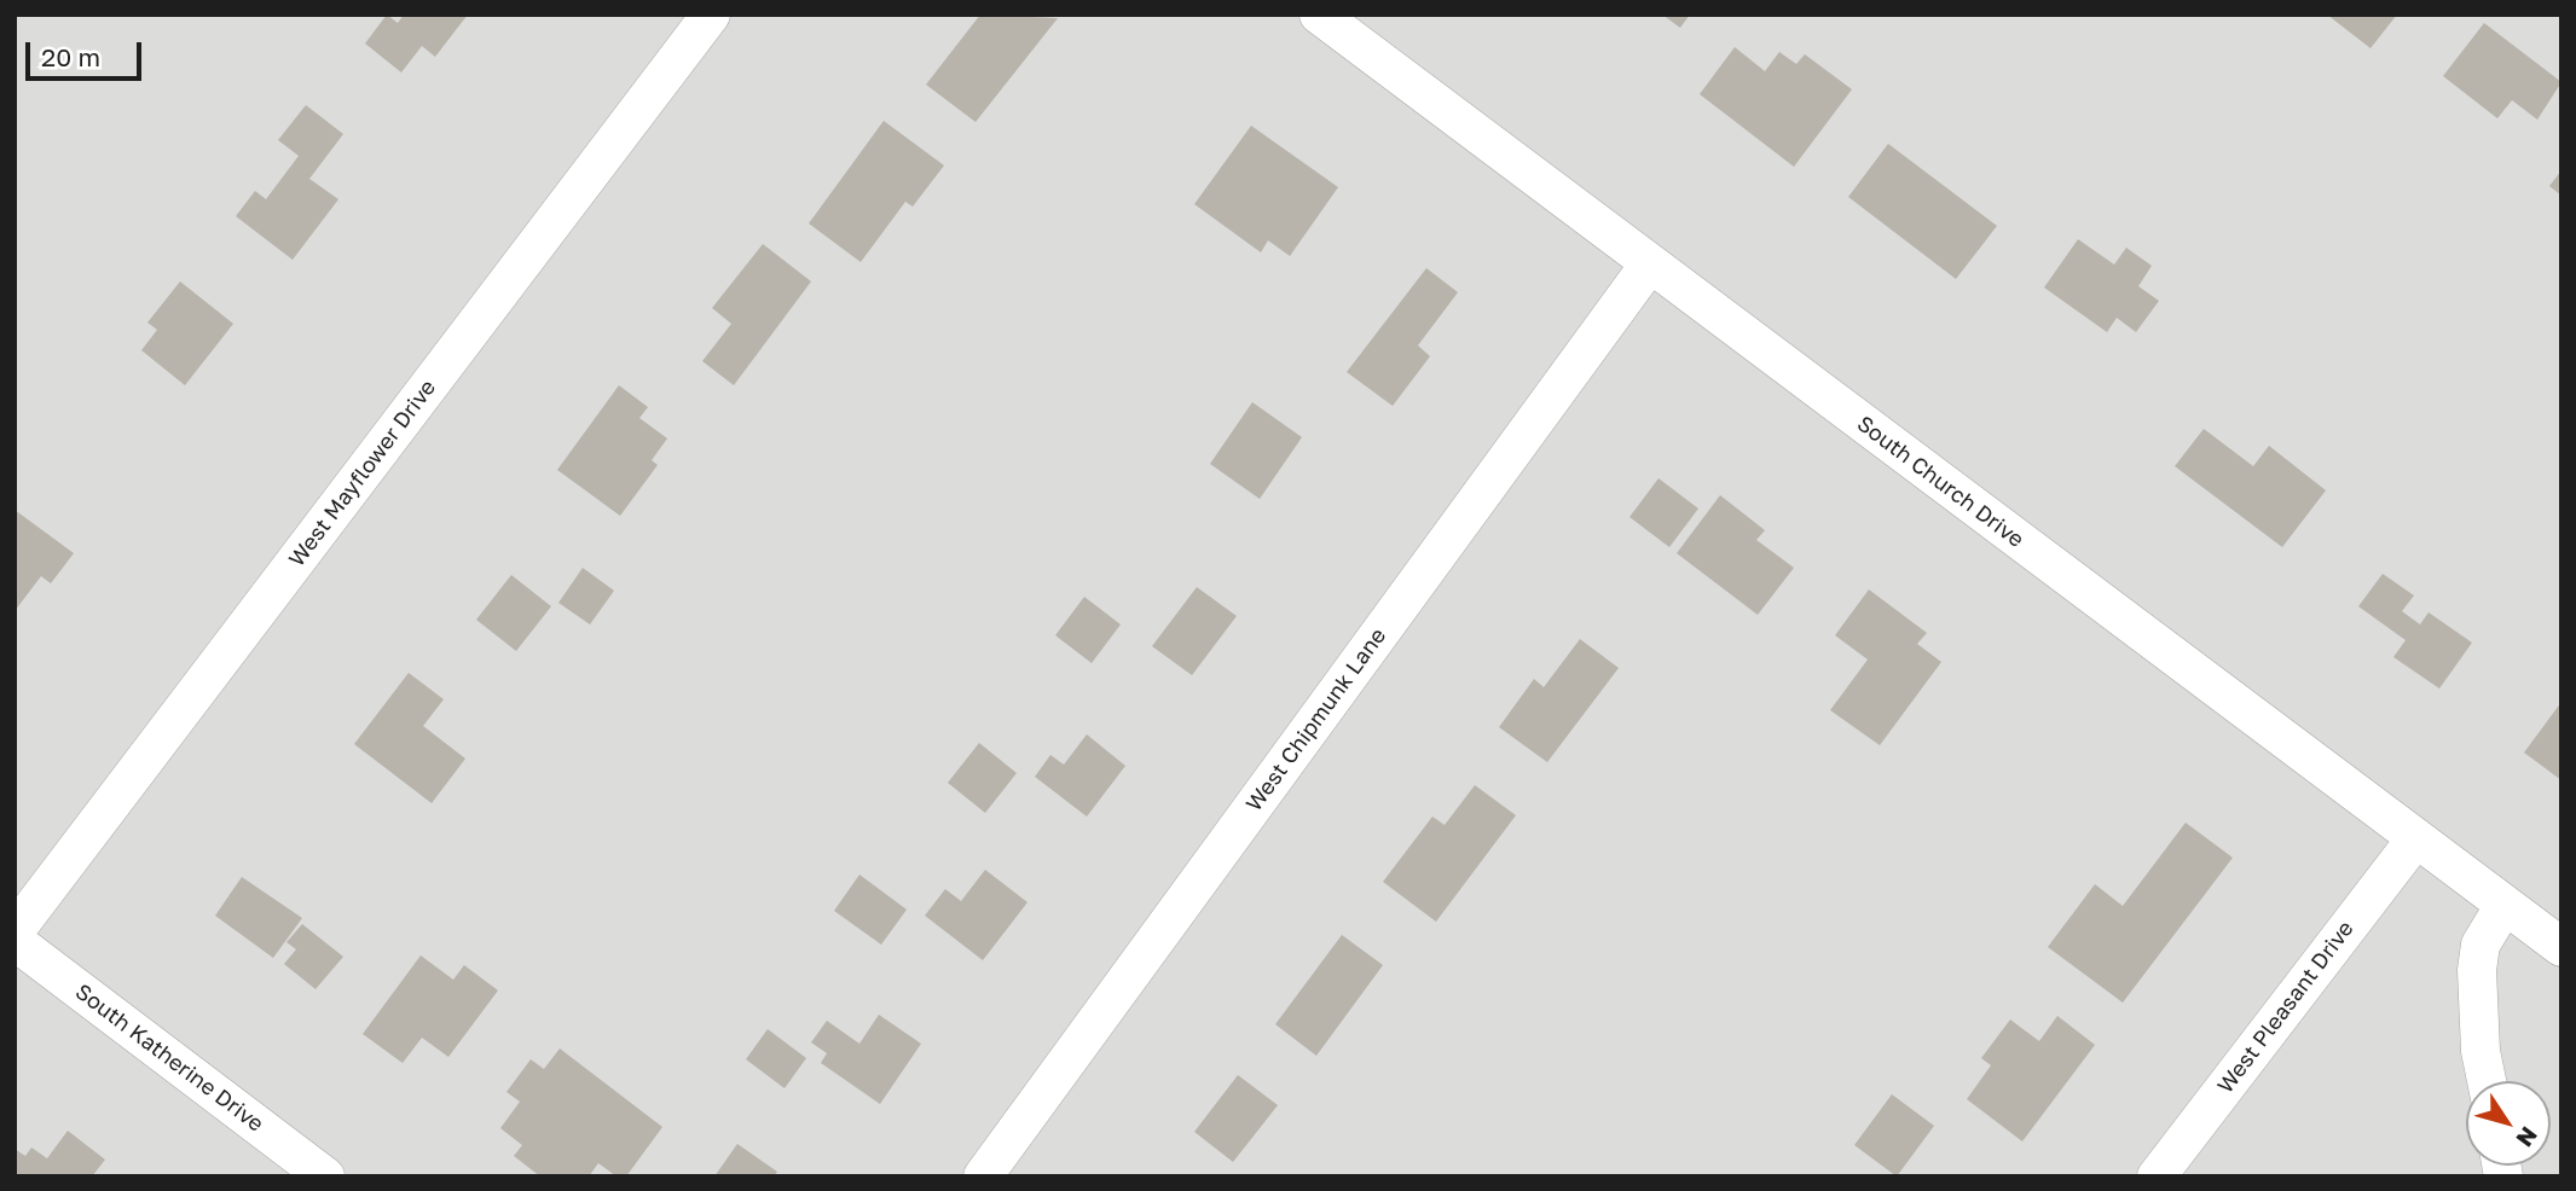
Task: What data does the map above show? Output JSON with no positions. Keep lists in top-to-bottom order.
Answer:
{
  "streets": {
    "street": [
      "West Mayflower Drive",
      "South Church Drive",
      "West Chipmunk Lane",
      "West Pleasant Drive",
      "South Katherine Drive"
    ]
  },
  "crossings": [
    ["South Church Drive", "West Chipmunk Lane"],
    ["South Church Drive", "West Pleasant Drive"]
  ],
  "scale_bar": "20 m",
  "north": "bottom right"
}
